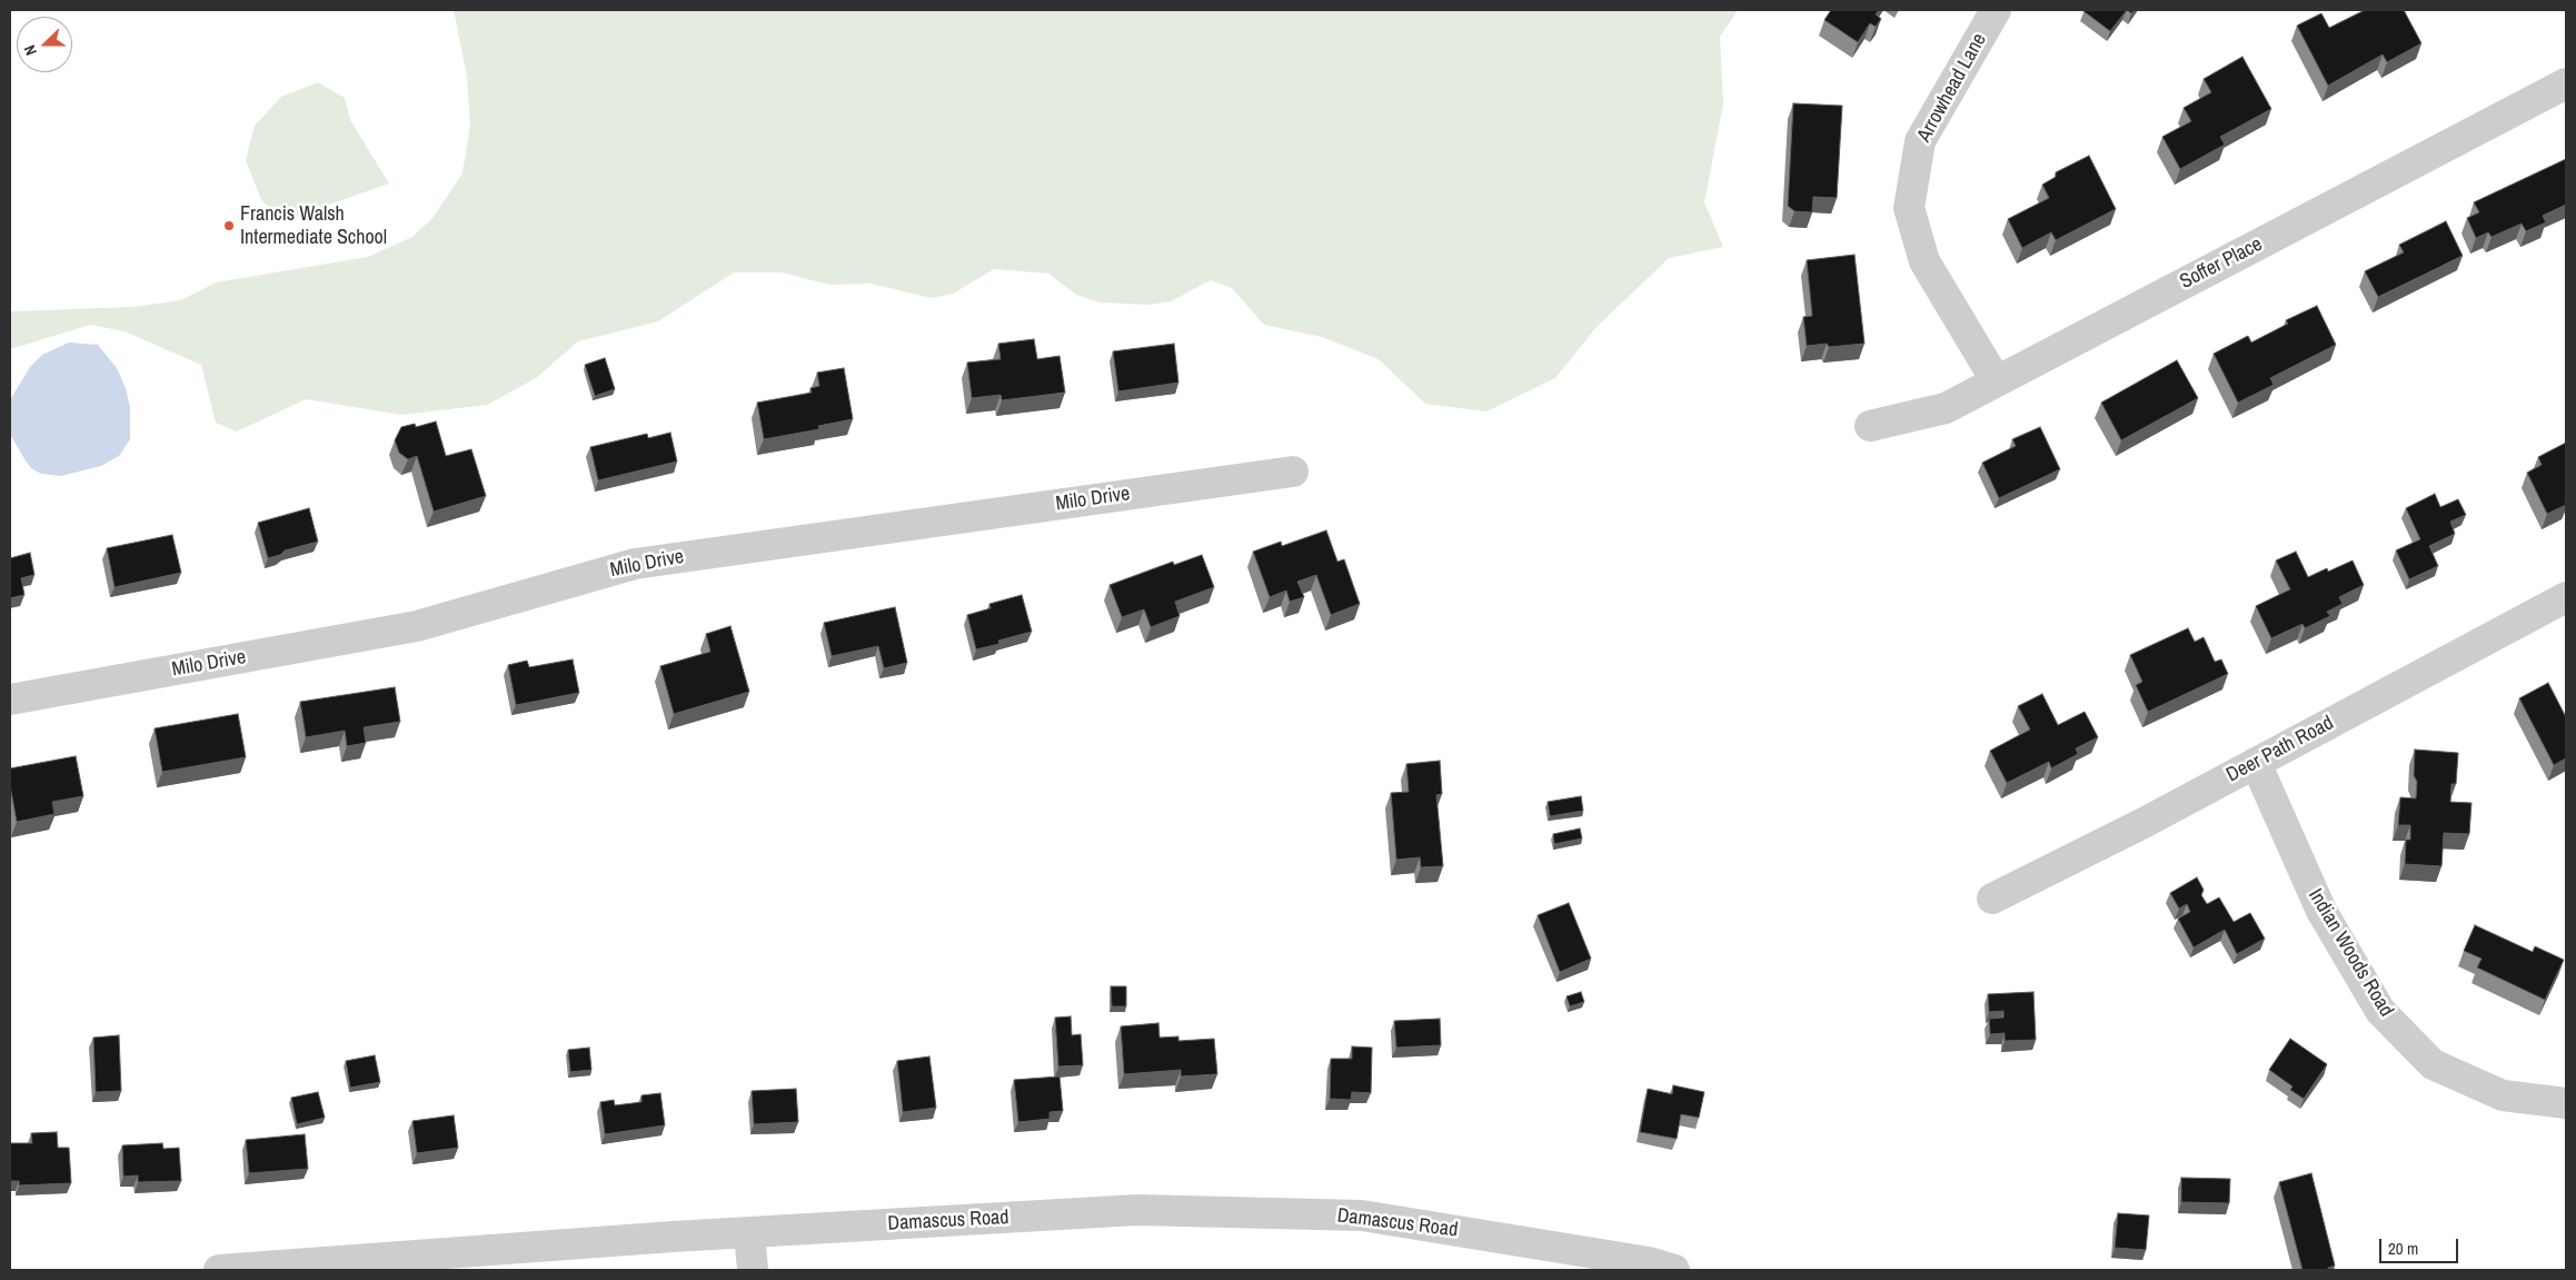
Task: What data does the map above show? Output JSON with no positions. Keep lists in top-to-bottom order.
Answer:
{
  "streets": {
    "street": [
      "Arrowhead Lane",
      "Soffer Place",
      "Milo Drive",
      "Deer Path Road",
      "Indian Woods Road",
      "Damascus Road"
    ]
  },
  "crossings": [
    ["Arrowhead Lane", "Soffer Place"],
    ["Deer Path Road", "Indian Woods Road"]
  ],
  "places": ["Francis Walsh Intermediate School"],
  "scale_bar": "20 m",
  "north": "left"
}
